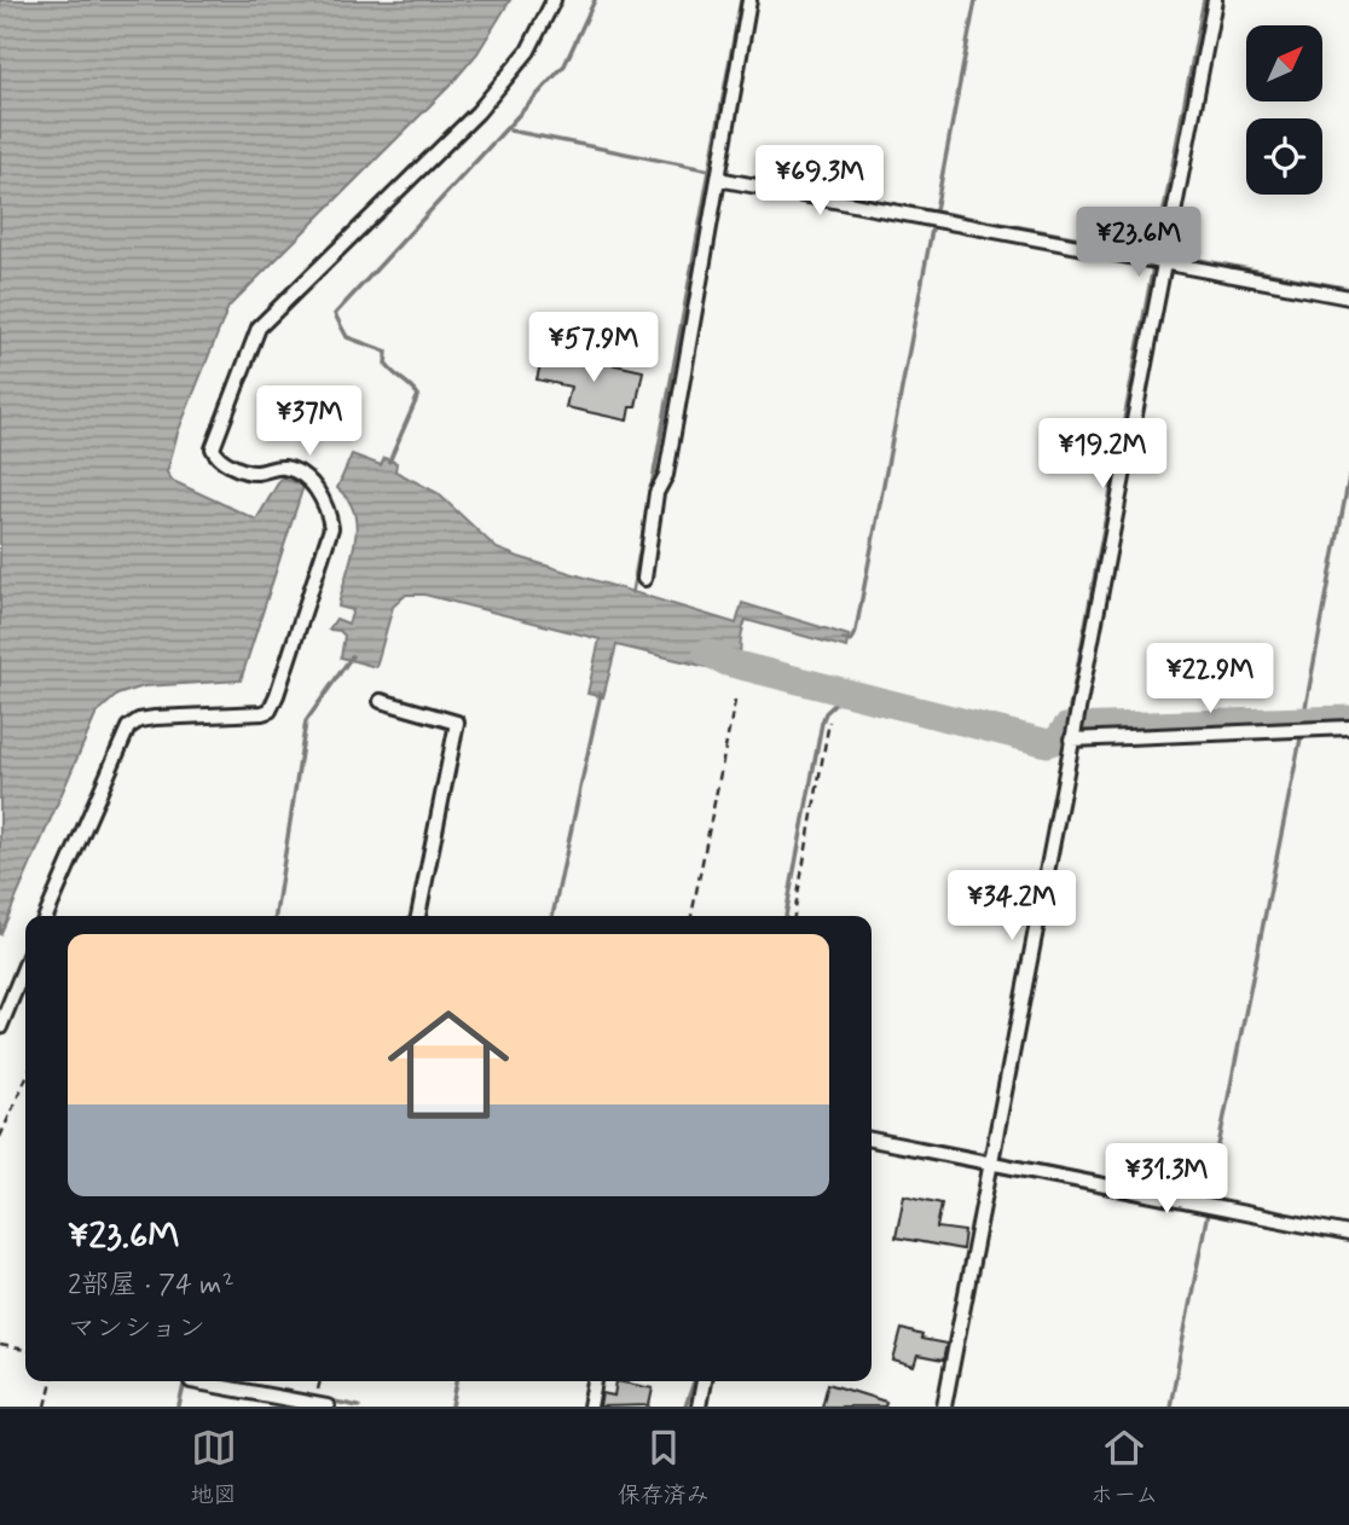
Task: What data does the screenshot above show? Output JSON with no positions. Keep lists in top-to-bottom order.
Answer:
{
  "north": "top right",
  "page": {
    "price": [
      "¥69.3M",
      "¥23.6M",
      "¥57.9M",
      "¥37M",
      "¥19.2M",
      "¥22.9M",
      "¥34.2M",
      "¥31.3M"
    ],
    "list": [
      {
        "name": "¥23.6M",
        "note": "2部屋 · 74 m² · マンション"
      }
    ],
    "tabs": ["地図", "保存済み", "ホーム"]
  }
}
